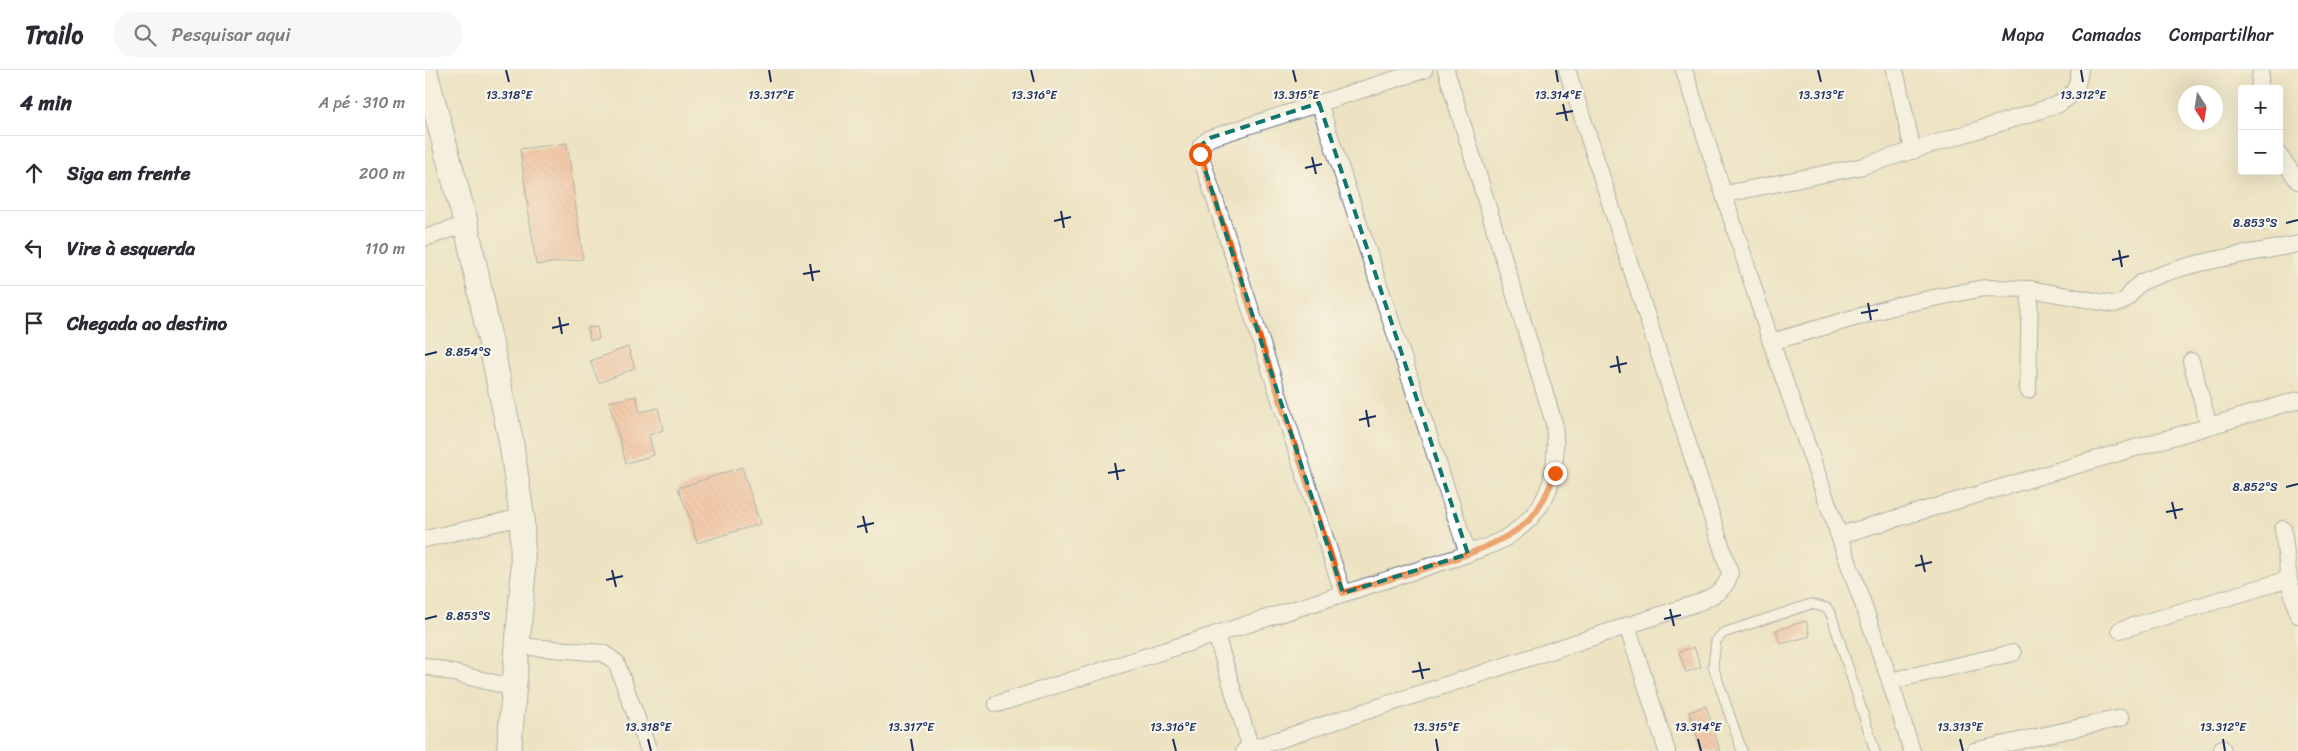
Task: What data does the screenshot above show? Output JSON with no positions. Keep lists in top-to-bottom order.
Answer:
{
  "north": "bottom",
  "page": {
    "header": "Trailo",
    "search": "Pesquisar aqui",
    "nav": ["Mapa", "Camadas", "Compartilhar"],
    "heading": ["4 min", "A pé · 310 m"],
    "map_buttons": ["+", "−"],
    "list": [
      ["Siga em frente", "200 m"],
      ["Vire à esquerda", "110 m"],
      "Chegada ao destino"
    ]
  },
  "coordinates": [
    "13.318°E",
    "13.317°E",
    "13.316°E",
    "13.315°E",
    "13.314°E",
    "13.313°E",
    "13.312°E",
    "8.853°S",
    "8.854°S",
    "8.852°S"
  ]
}
